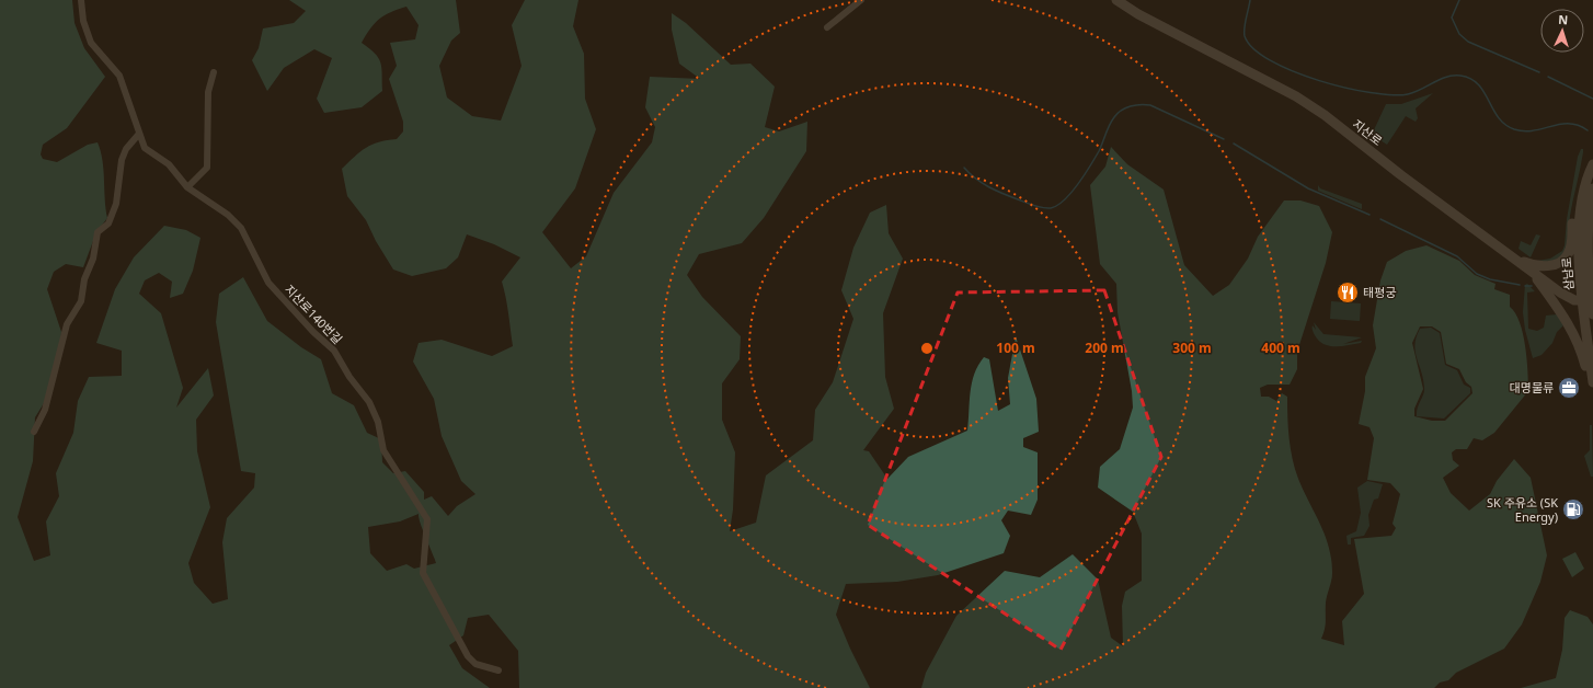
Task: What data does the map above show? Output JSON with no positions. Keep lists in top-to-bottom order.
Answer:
{
  "streets": {
    "main road": ["지산로", "삼남로"],
    "street": ["지산로140번길"]
  },
  "crossings": [
    ["지산로", "삼남로"]
  ],
  "places": {
    "restaurant": ["태평궁"],
    "office": ["대명물류"],
    "fuel station": ["SK 주유소 (SK Energy)"]
  },
  "north": "top",
  "rings": [
    "100 m",
    "200 m",
    "300 m",
    "400 m"
  ]
}
